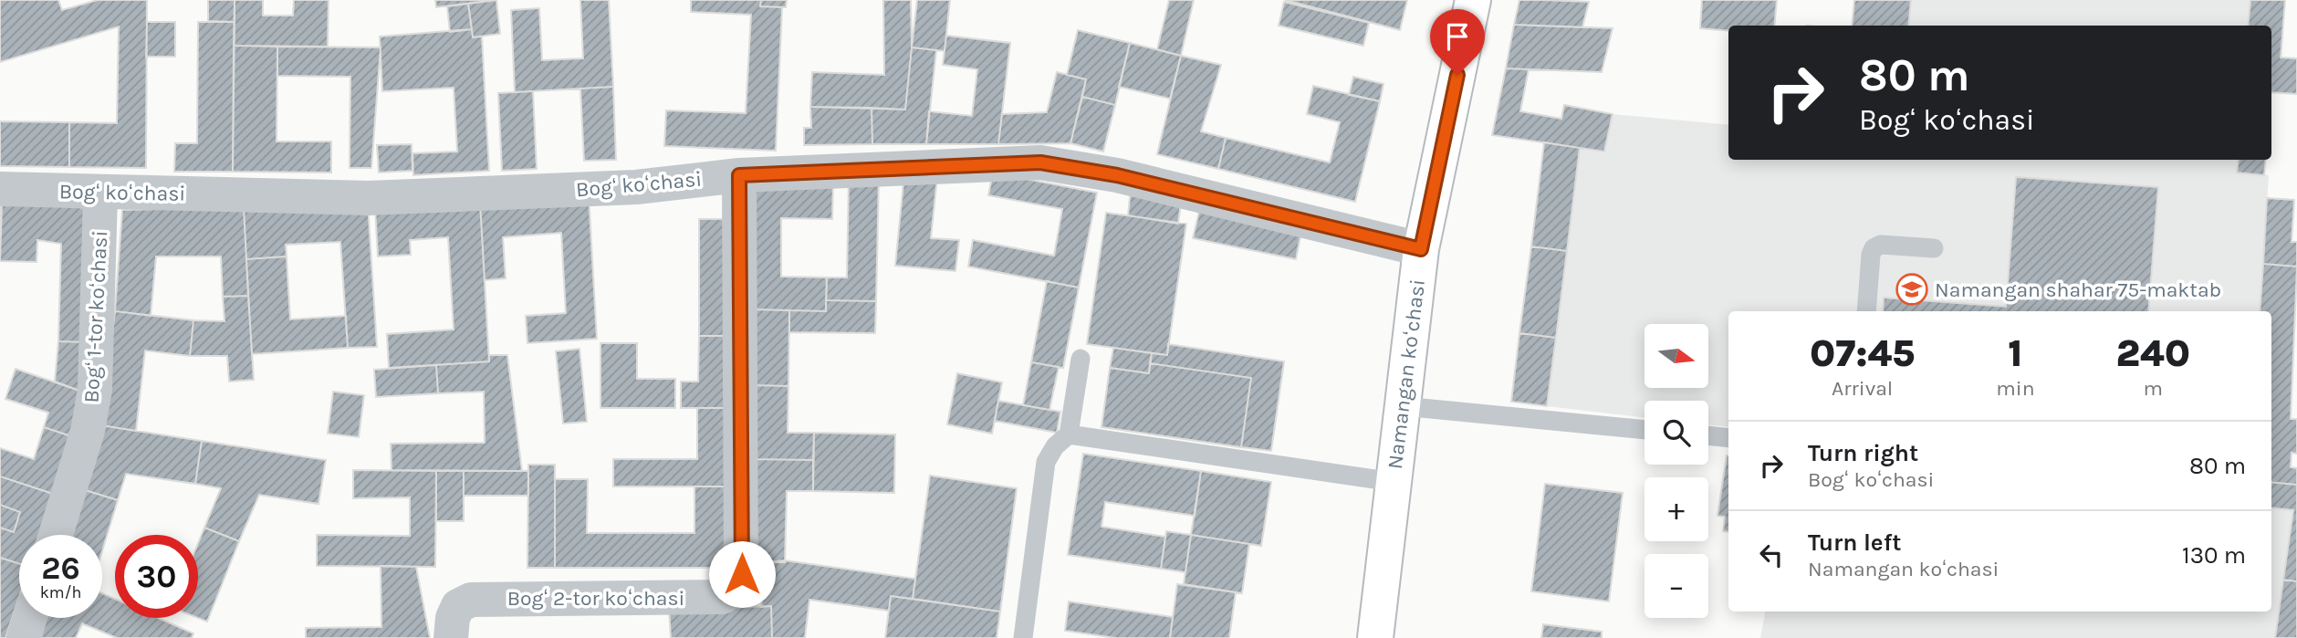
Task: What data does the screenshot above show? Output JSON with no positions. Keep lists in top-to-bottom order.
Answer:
{
  "streets": {
    "main road": ["Namangan koʻchasi"],
    "street": ["Bogʻ koʻchasi", "Bogʻ 1-tor koʻchasi", "Bogʻ 2-tor koʻchasi"]
  },
  "crossings": [
    ["Bogʻ koʻchasi", "Bogʻ 1-tor koʻchasi"],
    ["Bogʻ koʻchasi", "Namangan koʻchasi"],
    ["Bogʻ koʻchasi", "Bogʻ 2-tor koʻchasi"]
  ],
  "places": {
    "school or university": ["Namangan shahar 75-maktab"]
  },
  "north": "right",
  "page": {
    "turn": ["80 m", "Bogʻ koʻchasi"],
    "eta": [
      "07:45",
      "Arrival",
      "1",
      "min",
      "240",
      "m"
    ],
    "map_buttons": ["+", "−"],
    "list": [
      {
        "name": "Turn right",
        "note": "Bogʻ koʻchasi",
        "value": "80 m"
      },
      {
        "name": "Turn left",
        "note": "Namangan koʻchasi",
        "value": "130 m"
      }
    ],
    "speed": "26 km/h",
    "limit": "30"
  }
}
